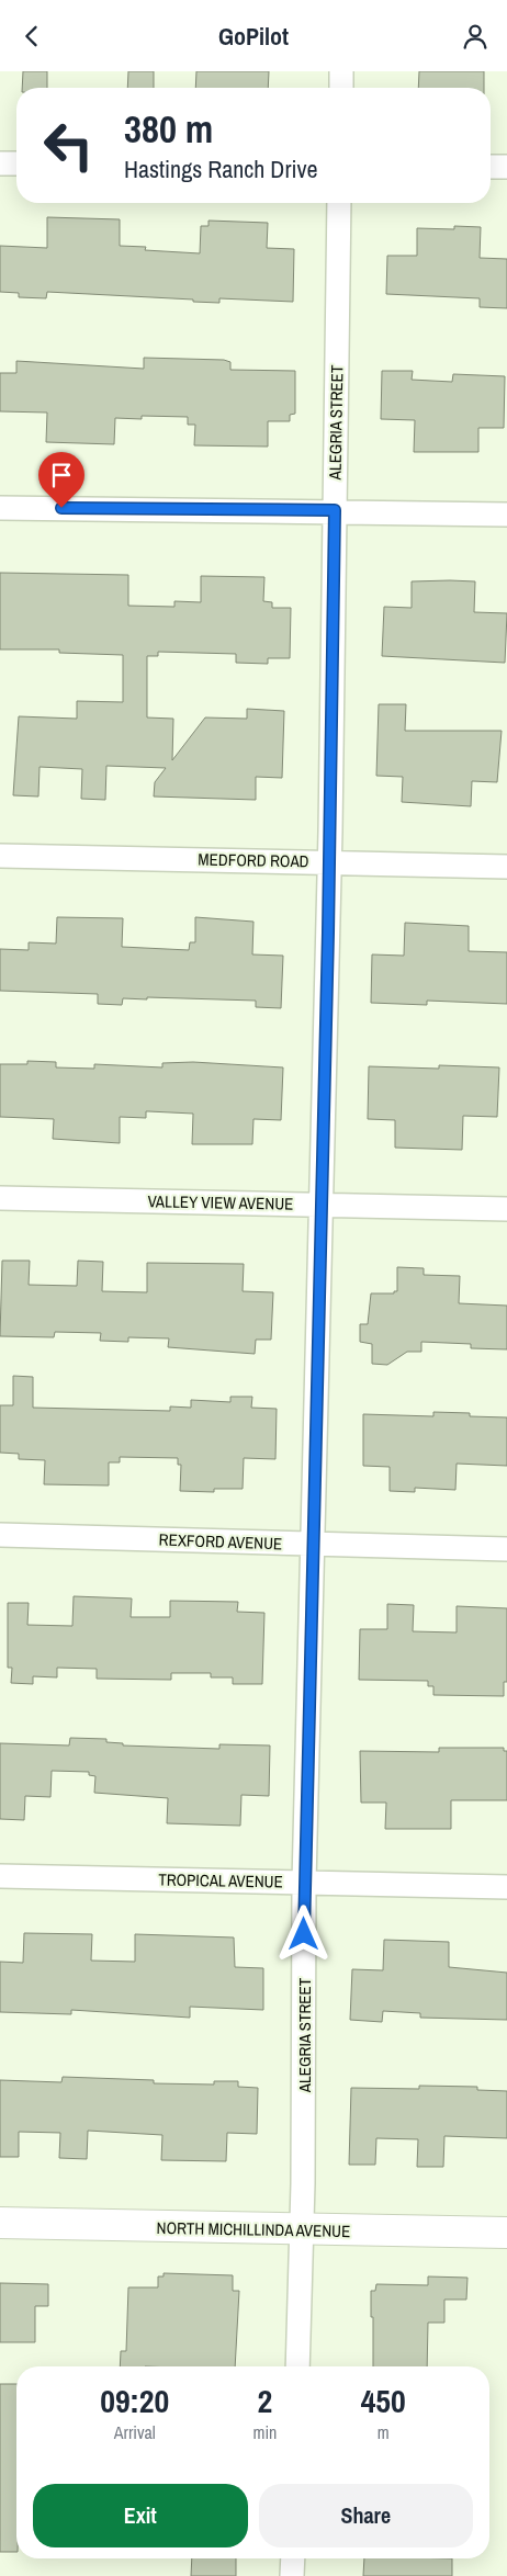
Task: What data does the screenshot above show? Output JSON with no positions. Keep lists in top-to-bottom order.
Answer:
{
  "streets": {
    "street": [
      "ALEGRIA STREET",
      "MEDFORD ROAD",
      "VALLEY VIEW AVENUE",
      "REXFORD AVENUE",
      "TROPICAL AVENUE",
      "NORTH MICHILLINDA AVENUE"
    ]
  },
  "crossings": [
    ["ALEGRIA STREET", "MEDFORD ROAD"],
    ["ALEGRIA STREET", "VALLEY VIEW AVENUE"],
    ["ALEGRIA STREET", "REXFORD AVENUE"],
    ["ALEGRIA STREET", "TROPICAL AVENUE"],
    ["ALEGRIA STREET", "NORTH MICHILLINDA AVENUE"]
  ],
  "page": {
    "header": "GoPilot",
    "turn": ["380 m", "Hastings Ranch Drive"],
    "eta": [
      "09:20",
      "Arrival",
      "2",
      "min",
      "450",
      "m"
    ],
    "buttons": ["Exit", "Share"]
  }
}
